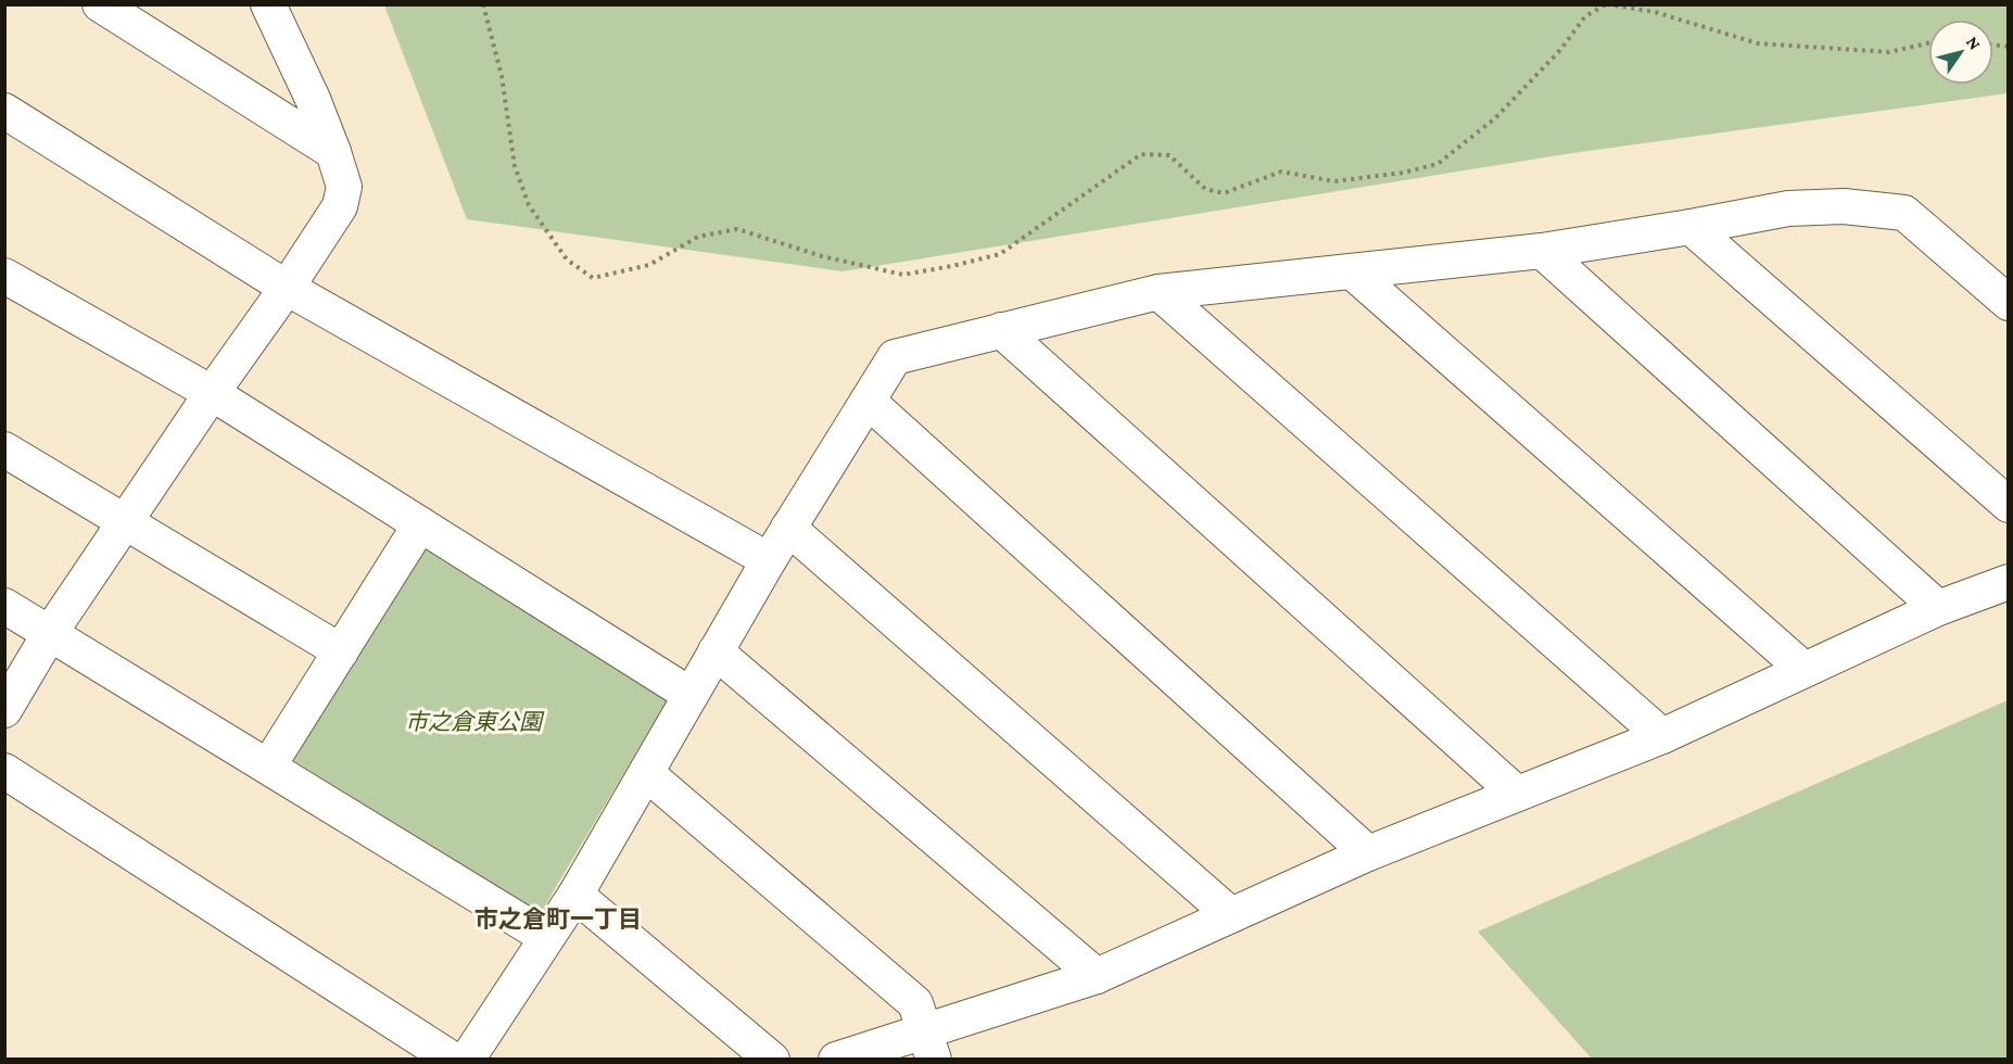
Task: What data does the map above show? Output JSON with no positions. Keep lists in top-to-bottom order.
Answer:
{
  "districts": ["市之倉町一丁目"],
  "parks": ["市之倉東公園"],
  "north": "top right"
}
